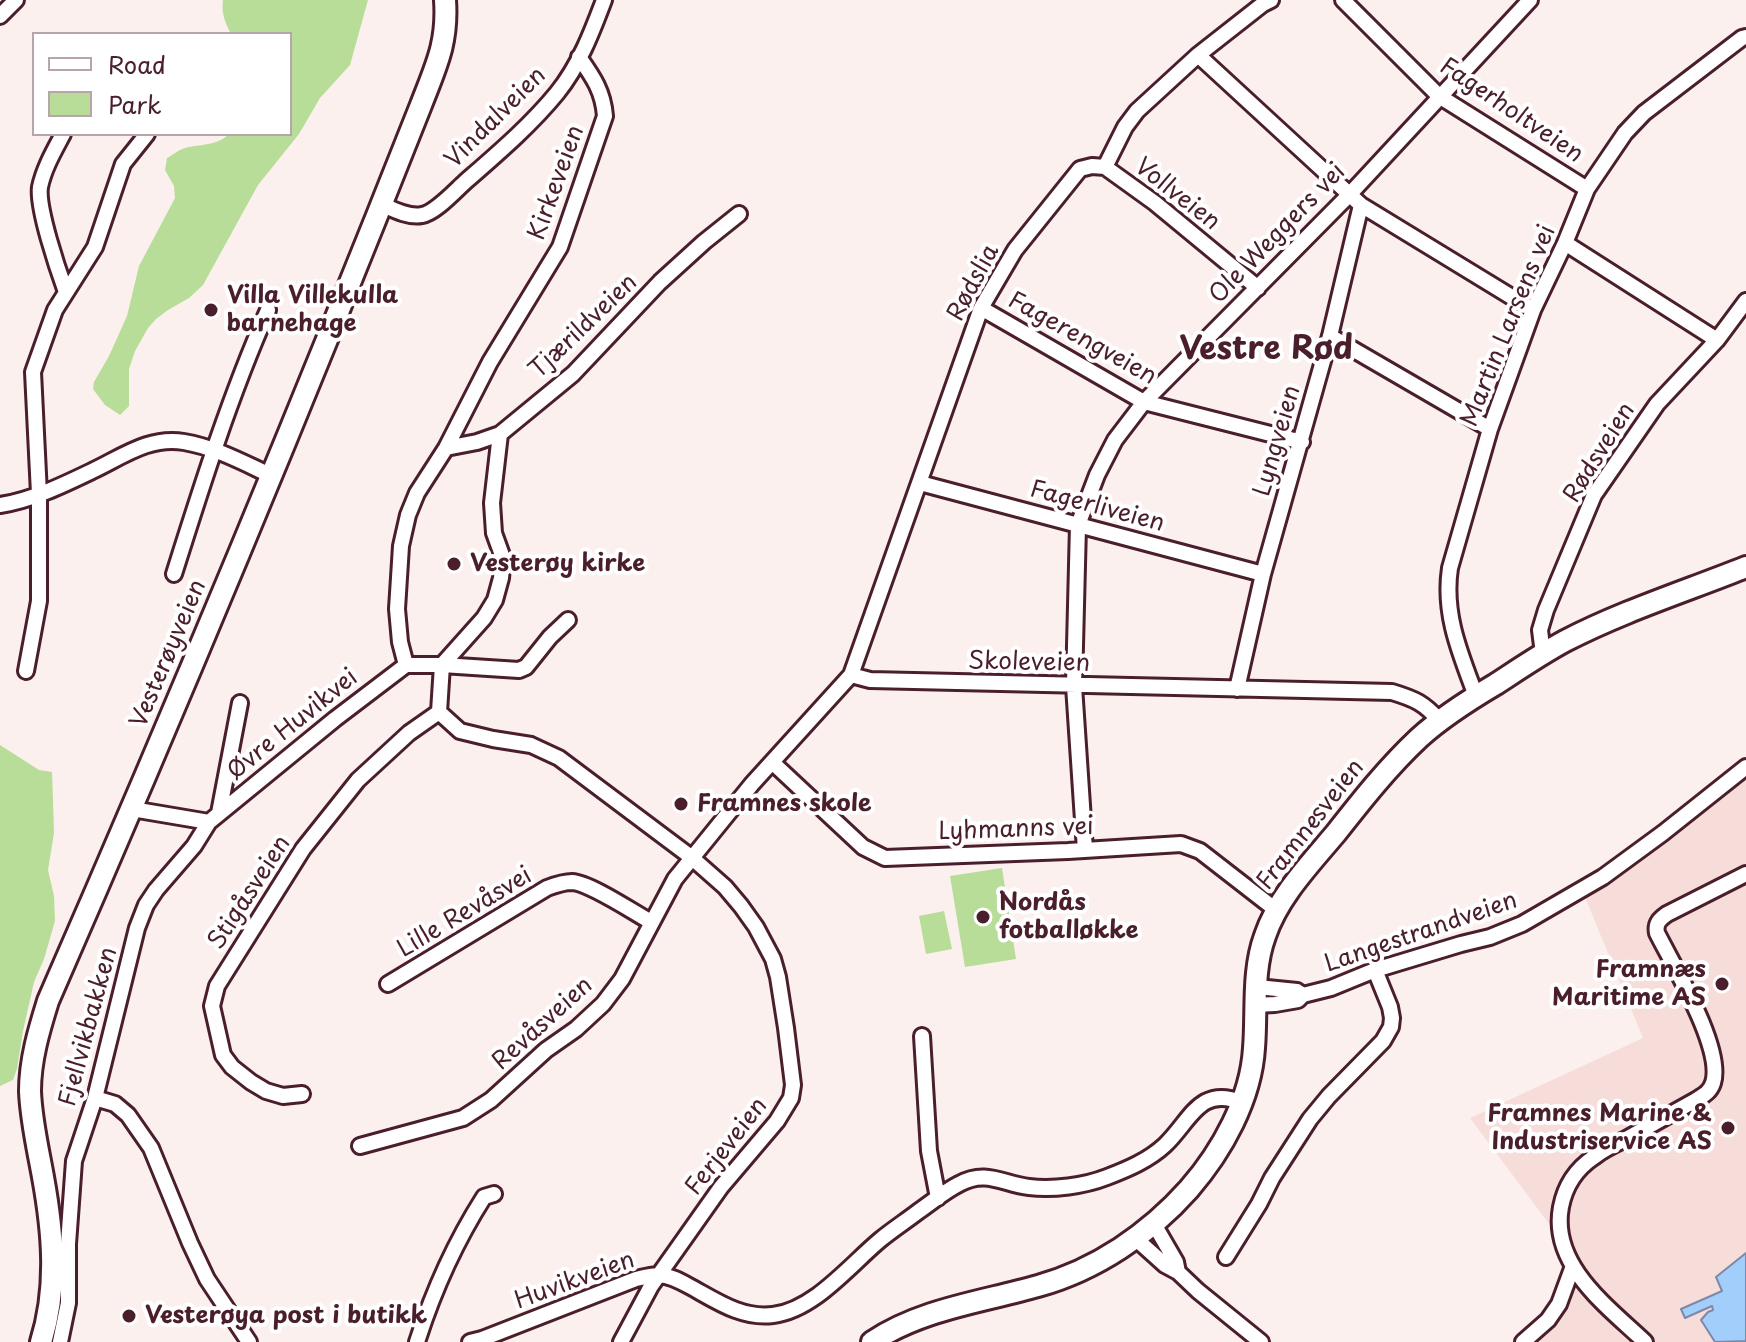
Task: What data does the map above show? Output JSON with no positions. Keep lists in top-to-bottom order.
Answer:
{
  "streets": {
    "main road": ["Vesterøyveien", "Framnesveien"],
    "street": [
      "Fagerholtveien",
      "Vindalveien",
      "Kirkeveien",
      "Vollveien",
      "Ole Weggers vei",
      "Rødslia",
      "Martin Larsens vei",
      "Tjærildveien",
      "Fagerengveien",
      "Lyngveien",
      "Rødsveien",
      "Fagerliveien",
      "Skoleveien",
      "Øvre Huvikvei",
      "Lyhmanns vei",
      "Stigåsveien",
      "Lille Revåsvei",
      "Langestrandveien",
      "Revåsveien",
      "Fjellvikbakken",
      "Ferjeveien",
      "Huvikveien"
    ]
  },
  "crossings": [
    ["Fagerholtveien", "Ole Weggers vei"],
    ["Fagerholtveien", "Martin Larsens vei"],
    ["Vindalveien", "Kirkeveien"],
    ["Vindalveien", "Vesterøyveien"],
    ["Kirkeveien", "Tjærildveien"],
    ["Vollveien", "Ole Weggers vei"],
    ["Vollveien", "Rødslia"],
    ["Ole Weggers vei", "Fagerengveien"],
    ["Ole Weggers vei", "Fagerliveien"],
    ["Ole Weggers vei", "Skoleveien"],
    ["Ole Weggers vei", "Lyhmanns vei"],
    ["Rødslia", "Fagerengveien"],
    ["Rødslia", "Fagerliveien"],
    ["Rødslia", "Skoleveien"],
    ["Martin Larsens vei", "Framnesveien"],
    ["Fagerengveien", "Lyngveien"],
    ["Lyngveien", "Fagerliveien"],
    ["Lyngveien", "Skoleveien"],
    ["Rødsveien", "Framnesveien"],
    ["Skoleveien", "Framnesveien"],
    ["Øvre Huvikvei", "Fjellvikbakken"],
    ["Framnesveien", "Lyhmanns vei"],
    ["Framnesveien", "Langestrandveien"],
    ["Framnesveien", "Huvikveien"],
    ["Stigåsveien", "Ferjeveien"],
    ["Lille Revåsvei", "Revåsveien"],
    ["Revåsveien", "Ferjeveien"],
    ["Ferjeveien", "Huvikveien"]
  ],
  "districts": ["Vestre Rød"],
  "places": [
    "Villa Villekulla barnehage",
    "Vesterøy kirke",
    "Framnes skole",
    "Nordås fotballøkke",
    "Framnæs Maritime AS",
    "Framnes Marine & Industriservice AS",
    "Vesterøya post i butikk"
  ],
  "legend": ["Road", "Park"]
}
